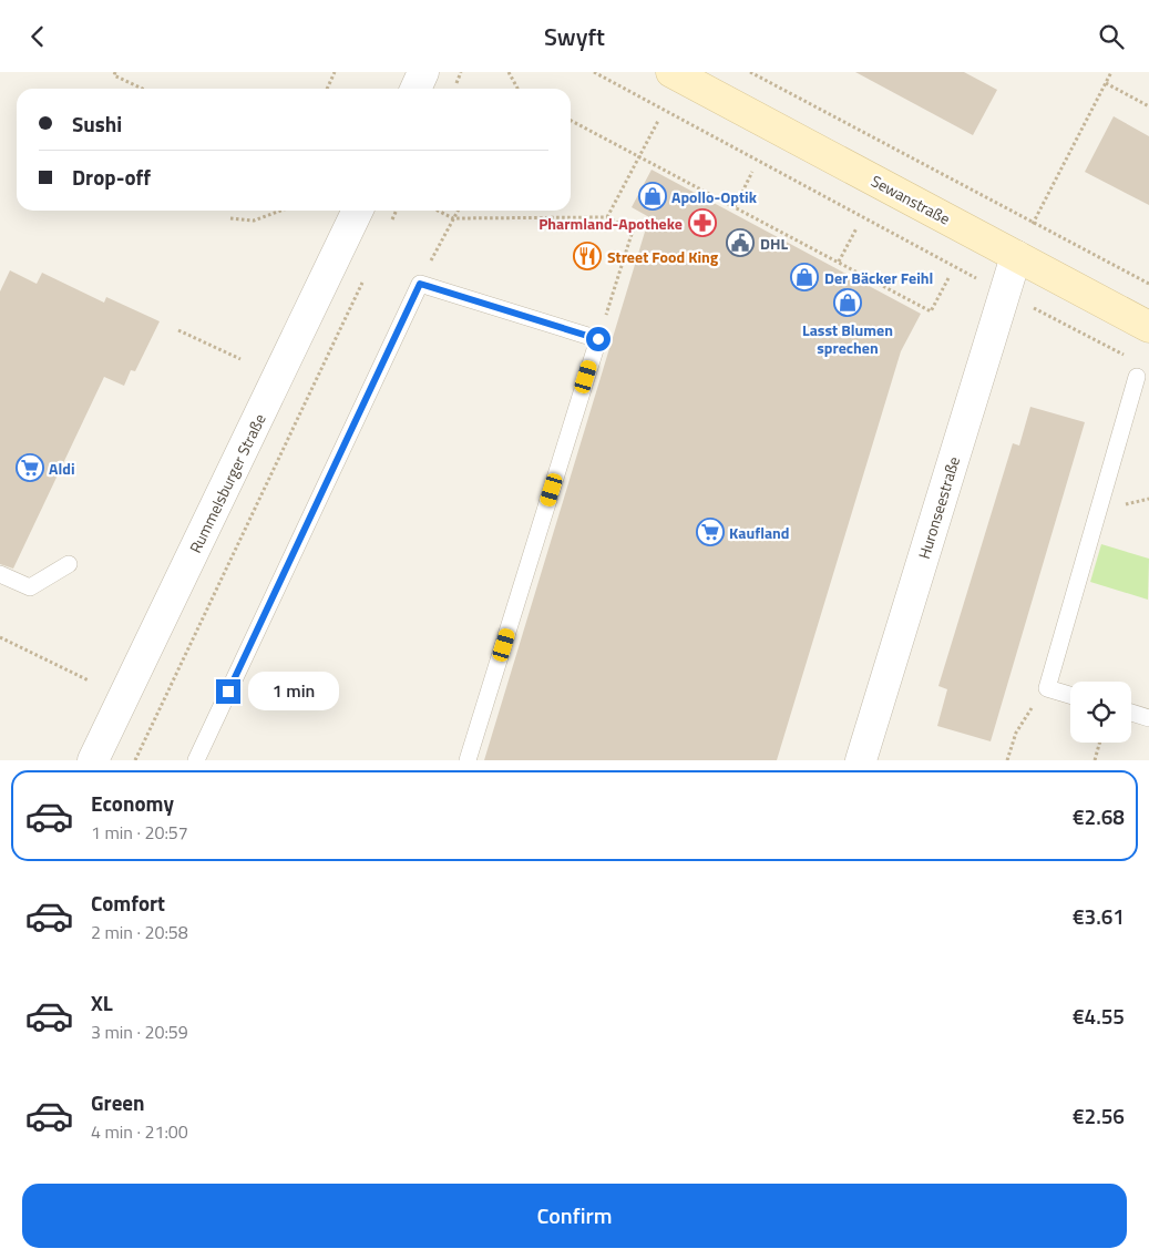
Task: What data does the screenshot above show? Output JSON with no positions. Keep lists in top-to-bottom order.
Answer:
{
  "streets": {
    "street": ["Sewanstraße", "Rummelsburger Straße", "Huronseestraße"]
  },
  "crossings": [
    ["Sewanstraße", "Huronseestraße"]
  ],
  "places": {
    "shop": ["Apollo-Optik", "Der Bäcker Feihl", "Lasst Blumen sprechen"],
    "pharmacy": ["Pharmland-Apotheke"],
    "public building": ["DHL"],
    "restaurant": ["Street Food King"],
    "supermarket": ["Aldi", "Kaufland"]
  },
  "page": {
    "header": "Swyft",
    "banner": ["Sushi", "Drop-off"],
    "bubble": "1 min",
    "list": [
      {
        "name": "Economy",
        "note": "1 min · 20:57",
        "value": "€2.68"
      },
      {
        "name": "Comfort",
        "note": "2 min · 20:58",
        "value": "€3.61"
      },
      {
        "name": "XL",
        "note": "3 min · 20:59",
        "value": "€4.55"
      },
      {
        "name": "Green",
        "note": "4 min · 21:00",
        "value": "€2.56"
      }
    ],
    "buttons": "Confirm"
  }
}
